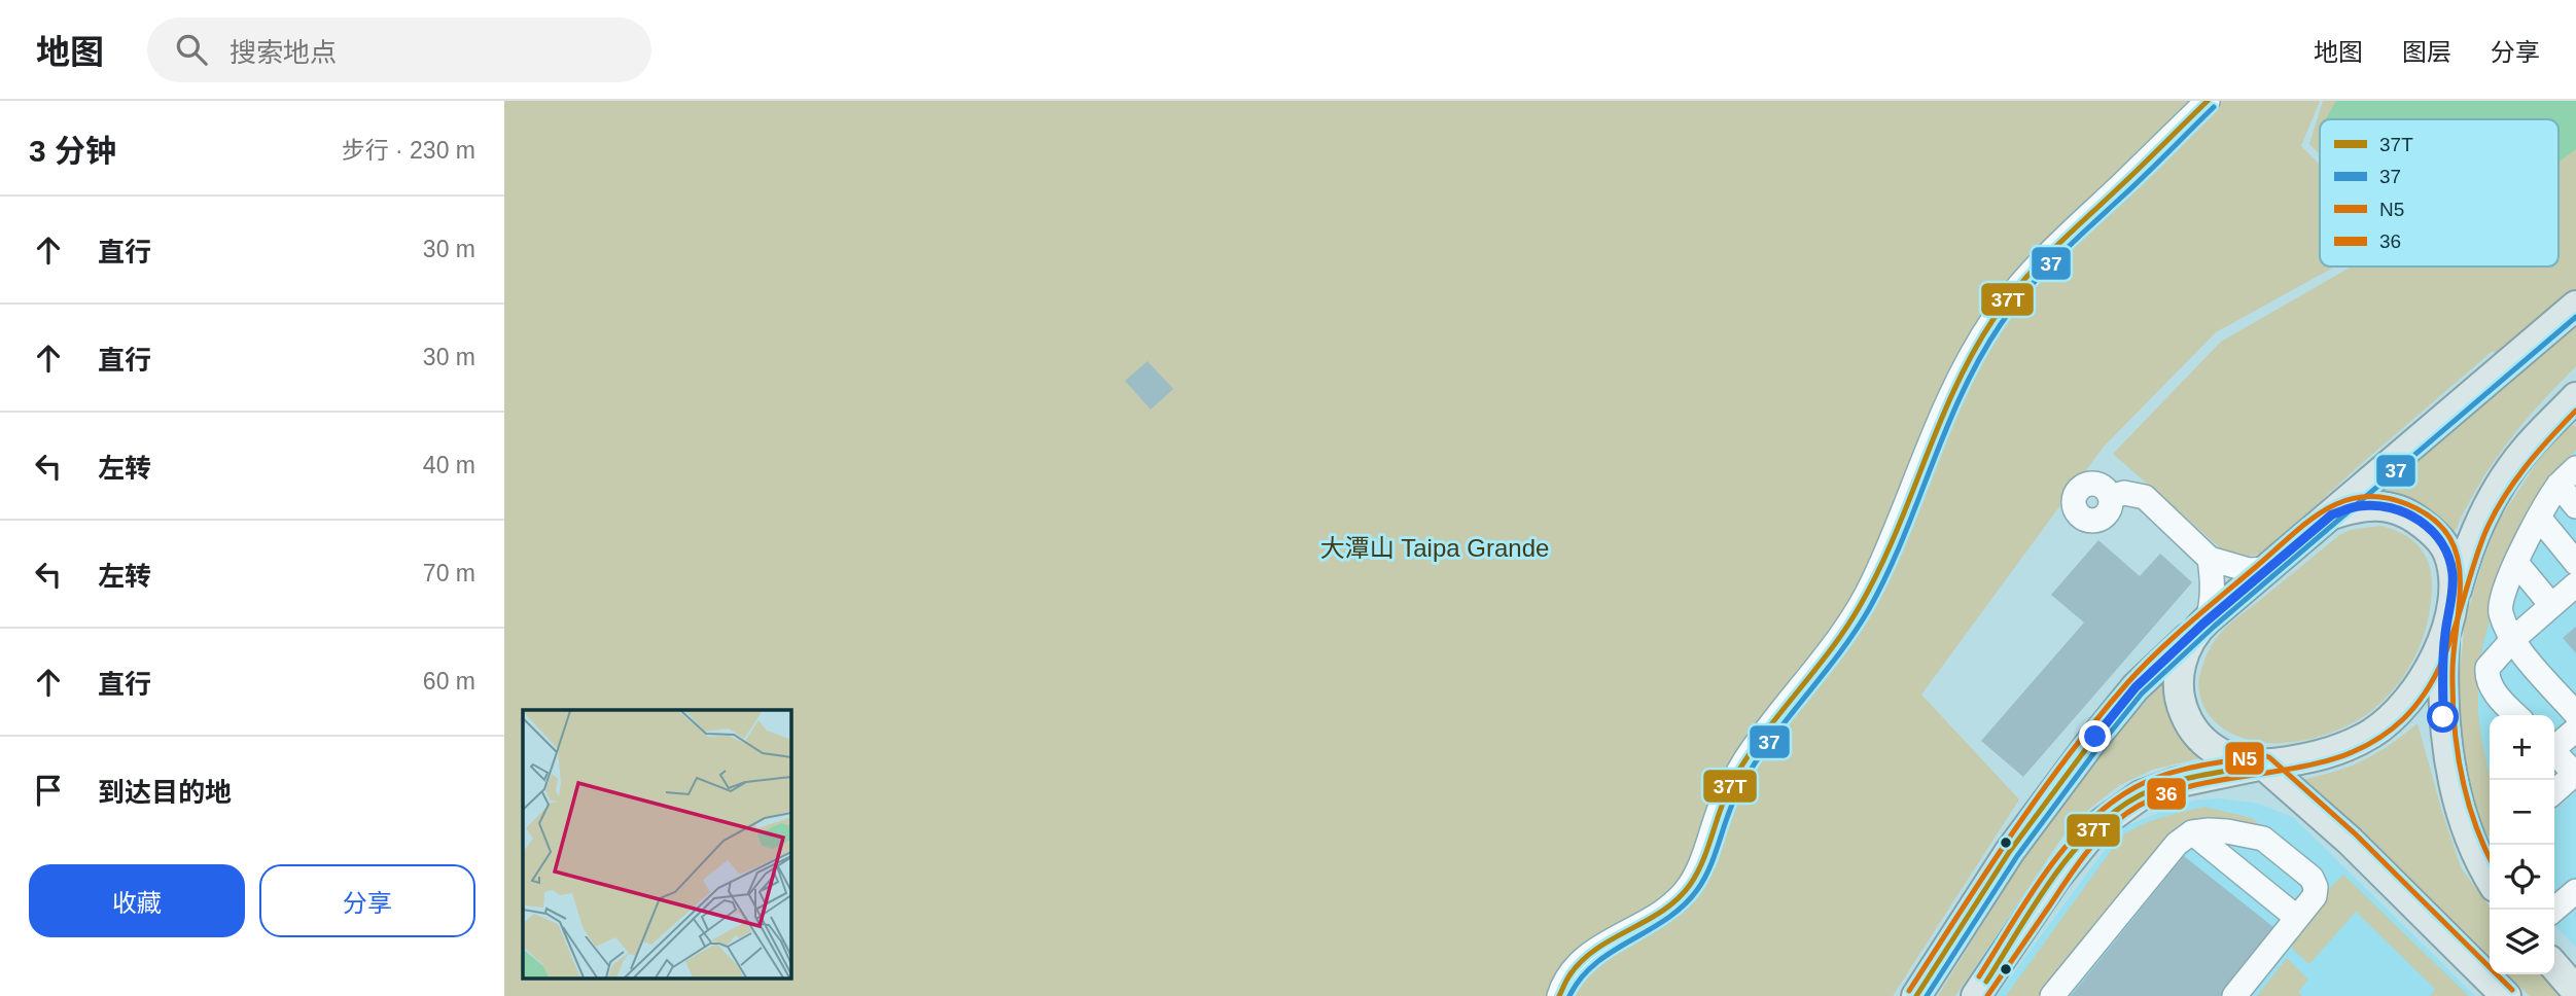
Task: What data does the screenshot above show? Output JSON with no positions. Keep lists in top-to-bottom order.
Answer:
{
  "parks": ["大潭山 Taipa Grande"],
  "lines": [
    "transit line 37T",
    "transit line 37",
    "transit line 36",
    "transit line N5"
  ],
  "legend": [
    "37T",
    "37",
    "N5",
    "36"
  ],
  "page": {
    "header": "地图",
    "search": "搜索地点",
    "nav": ["地图", "图层", "分享"],
    "heading": ["3 分钟", "步行 · 230 m"],
    "list": [
      ["直行", "30 m"],
      ["直行", "30 m"],
      ["左转", "40 m"],
      ["左转", "70 m"],
      ["直行", "60 m"],
      "到达目的地"
    ],
    "map_buttons": ["+", "−"],
    "buttons": ["收藏", "分享"]
  }
}
